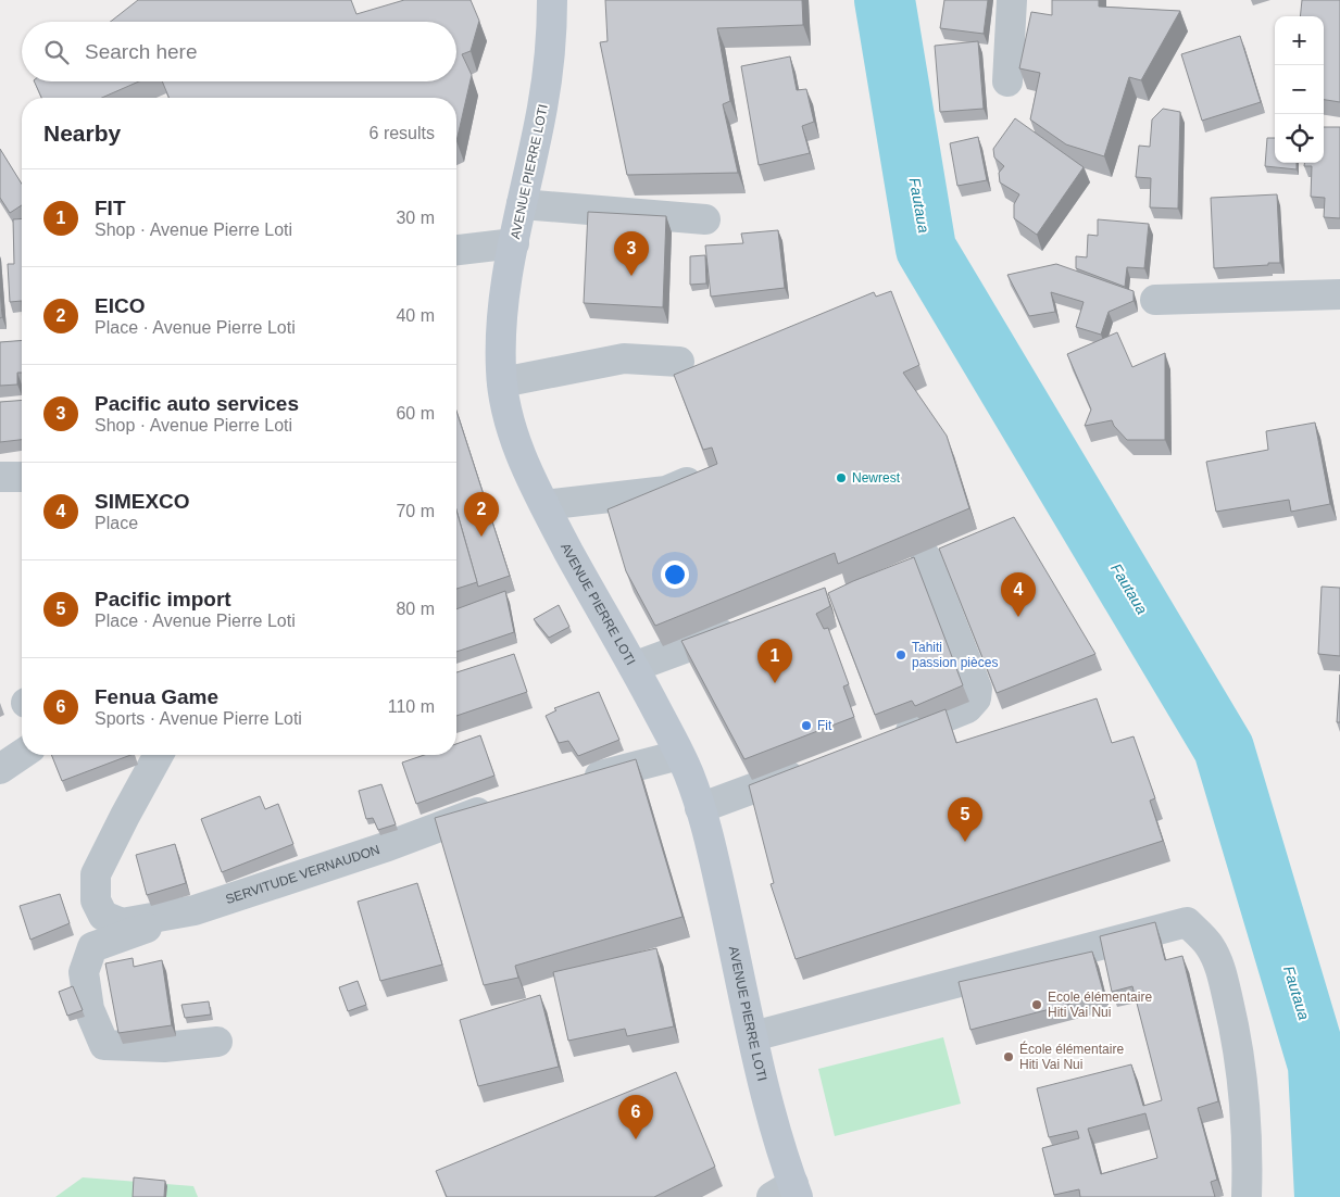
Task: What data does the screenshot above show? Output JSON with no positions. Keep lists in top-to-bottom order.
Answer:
{
  "streets": {
    "main road": ["AVENUE PIERRE LOTI"],
    "street": ["SERVITUDE VERNAUDON"]
  },
  "water": ["Fautaua"],
  "places": [
    "Newrest",
    "Tahiti passion pièces",
    "Fit",
    "Ecole élémentaire Hiti Vai Nui",
    "École élémentaire Hiti Vai Nui"
  ],
  "page": {
    "map_buttons": ["+", "−"],
    "search": "Search here",
    "heading": ["Nearby", "6 results"],
    "list": [
      {
        "mark": "1",
        "name": "FIT",
        "note": "Shop · Avenue Pierre Loti",
        "value": "30 m"
      },
      {
        "mark": "2",
        "name": "EICO",
        "note": "Place · Avenue Pierre Loti",
        "value": "40 m"
      },
      {
        "mark": "3",
        "name": "Pacific auto services",
        "note": "Shop · Avenue Pierre Loti",
        "value": "60 m"
      },
      {
        "mark": "4",
        "name": "SIMEXCO",
        "note": "Place",
        "value": "70 m"
      },
      {
        "mark": "5",
        "name": "Pacific import",
        "note": "Place · Avenue Pierre Loti",
        "value": "80 m"
      },
      {
        "mark": "6",
        "name": "Fenua Game",
        "note": "Sports · Avenue Pierre Loti",
        "value": "110 m"
      }
    ],
    "pins": [
      "3",
      "2",
      "4",
      "1",
      "5",
      "6"
    ]
  }
}
